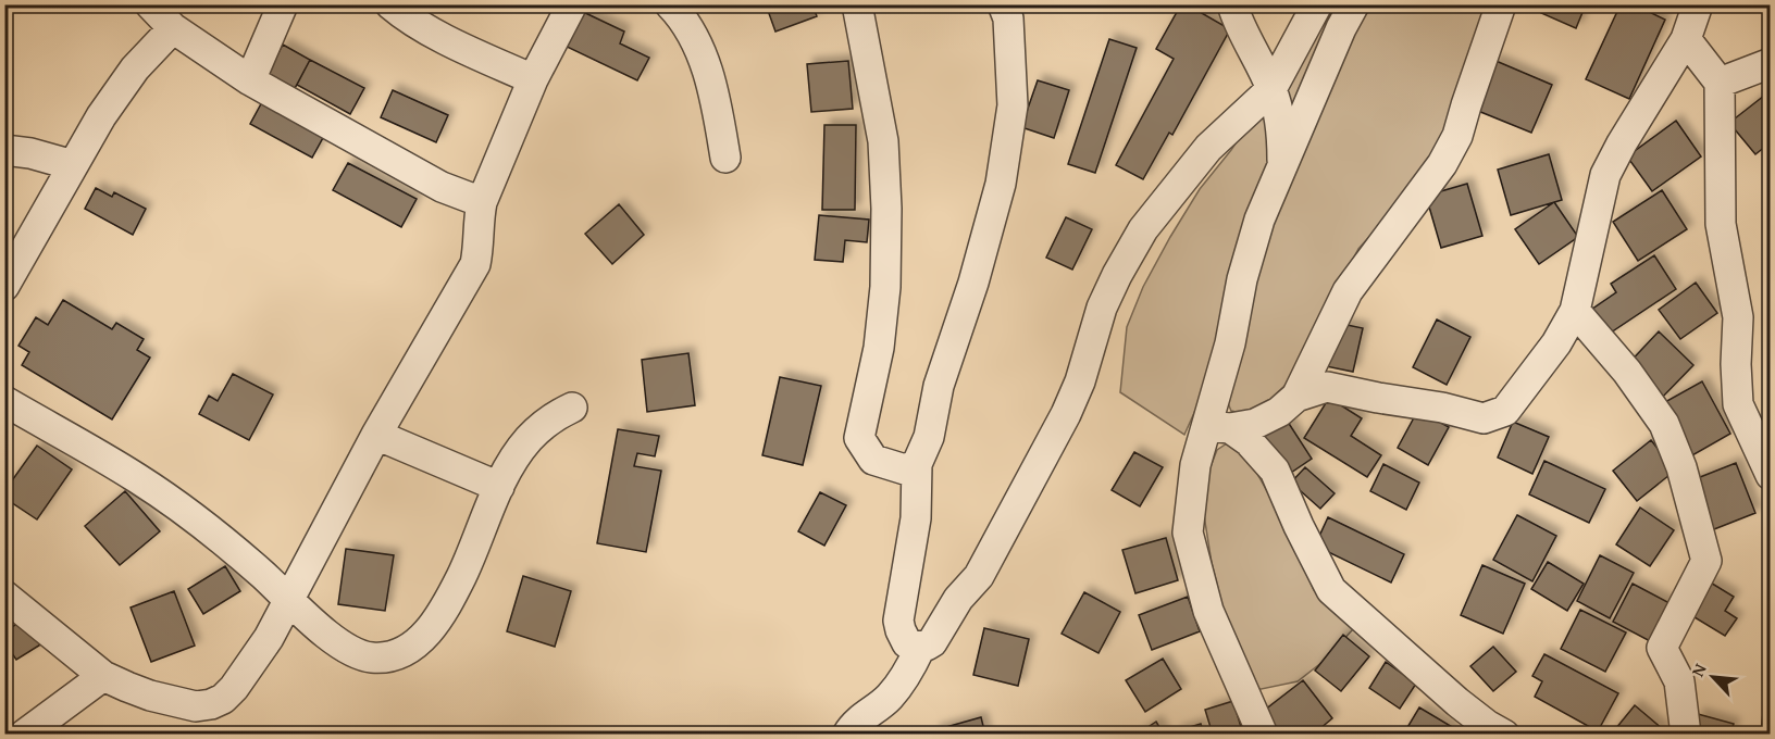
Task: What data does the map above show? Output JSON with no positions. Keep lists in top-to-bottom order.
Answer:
{
  "north": "top left"
}
